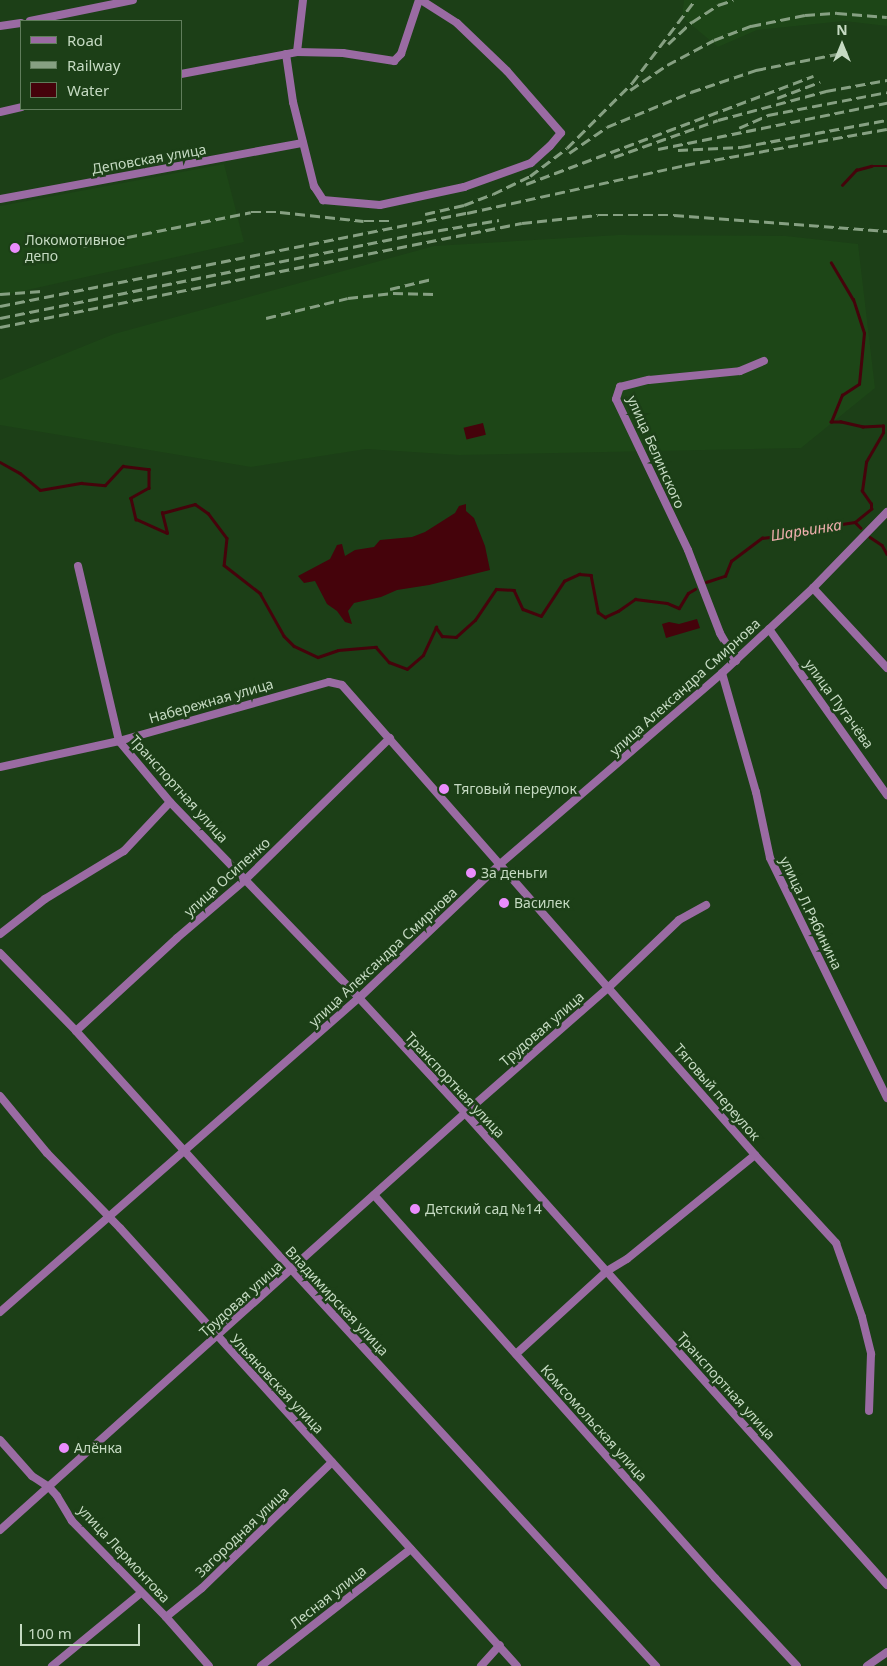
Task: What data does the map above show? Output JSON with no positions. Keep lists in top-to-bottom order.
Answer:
{
  "streets": {
    "street": [
      "Деповская улица",
      "улица Белинского",
      "улица Александра Смирнова",
      "Набережная улица",
      "улица Пугачёва",
      "Транспортная улица",
      "улица Осипенко",
      "улица Л.Рябинина",
      "Трудовая улица",
      "Тяговый переулок",
      "Владимирская улица",
      "Ульяновская улица",
      "Комсомольская улица",
      "Загородная улица",
      "улица Лермонтова",
      "Лесная улица"
    ]
  },
  "crossings": [
    ["улица Белинского", "улица Александра Смирнова"],
    ["улица Александра Смирнова", "улица Пугачёва"],
    ["улица Александра Смирнова", "Транспортная улица"],
    ["улица Александра Смирнова", "улица Л.Рябинина"],
    ["улица Александра Смирнова", "Тяговый переулок"],
    ["улица Александра Смирнова", "Владимирская улица"],
    ["улица Александра Смирнова", "Ульяновская улица"],
    ["Набережная улица", "Транспортная улица"],
    ["Набережная улица", "Тяговый переулок"],
    ["Транспортная улица", "улица Осипенко"],
    ["Транспортная улица", "Трудовая улица"],
    ["Транспортная улица", "Тяговый переулок"],
    ["улица Осипенко", "Тяговый переулок"],
    ["улица Осипенко", "Владимирская улица"],
    ["Трудовая улица", "Тяговый переулок"],
    ["Трудовая улица", "Владимирская улица"],
    ["Трудовая улица", "Ульяновская улица"],
    ["Трудовая улица", "Комсомольская улица"],
    ["Трудовая улица", "улица Лермонтова"],
    ["Тяговый переулок", "Комсомольская улица"],
    ["Ульяновская улица", "Загородная улица"],
    ["Ульяновская улица", "Лесная улица"],
    ["Загородная улица", "улица Лермонтова"]
  ],
  "water": ["Шарьинка"],
  "places": [
    "Локомотивное депо",
    "Тяговый переулок",
    "За деньги",
    "Василек",
    "Детский сад №14",
    "Алёнка"
  ],
  "legend": ["Road", "Railway", "Water"],
  "scale_bar": "100 m",
  "north": "top"
}
